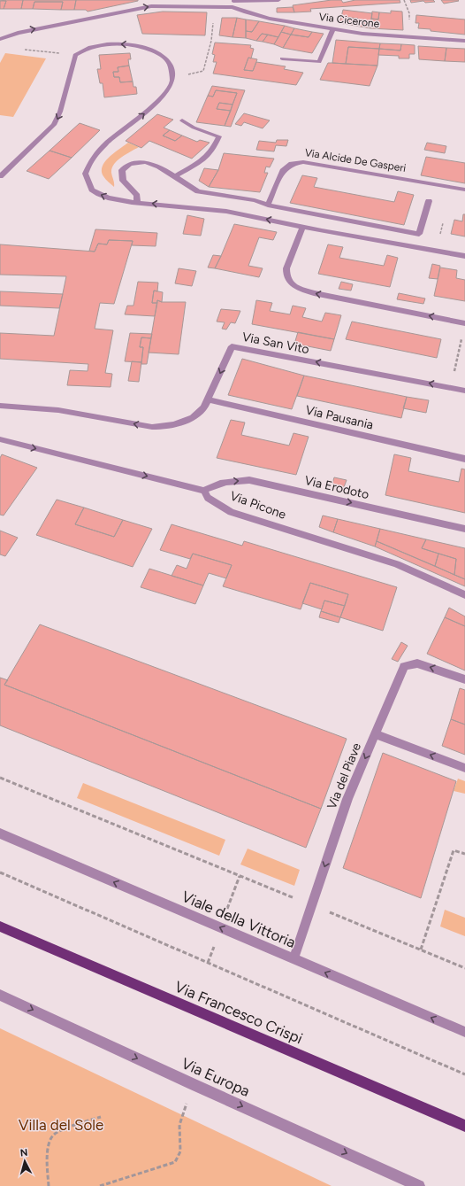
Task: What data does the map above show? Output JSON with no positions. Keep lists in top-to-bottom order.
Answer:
{
  "streets": {
    "main road": ["Via Francesco Crispi"],
    "street": [
      "Via Cicerone",
      "Via Alcide De Gasperi",
      "Via San Vito",
      "Via Pausania",
      "Via Erodoto",
      "Via Picone",
      "Via del Piave",
      "Viale della Vittoria",
      "Via Europa"
    ]
  },
  "crossings": [
    ["Via San Vito", "Via Pausania"],
    ["Via Erodoto", "Via Picone"],
    ["Via del Piave", "Viale della Vittoria"]
  ],
  "one_way": [
    "Via Erodoto",
    "Via del Piave",
    "Viale della Vittoria",
    "Via Europa"
  ],
  "parks": ["Villa del Sole"],
  "north": "top"
}
